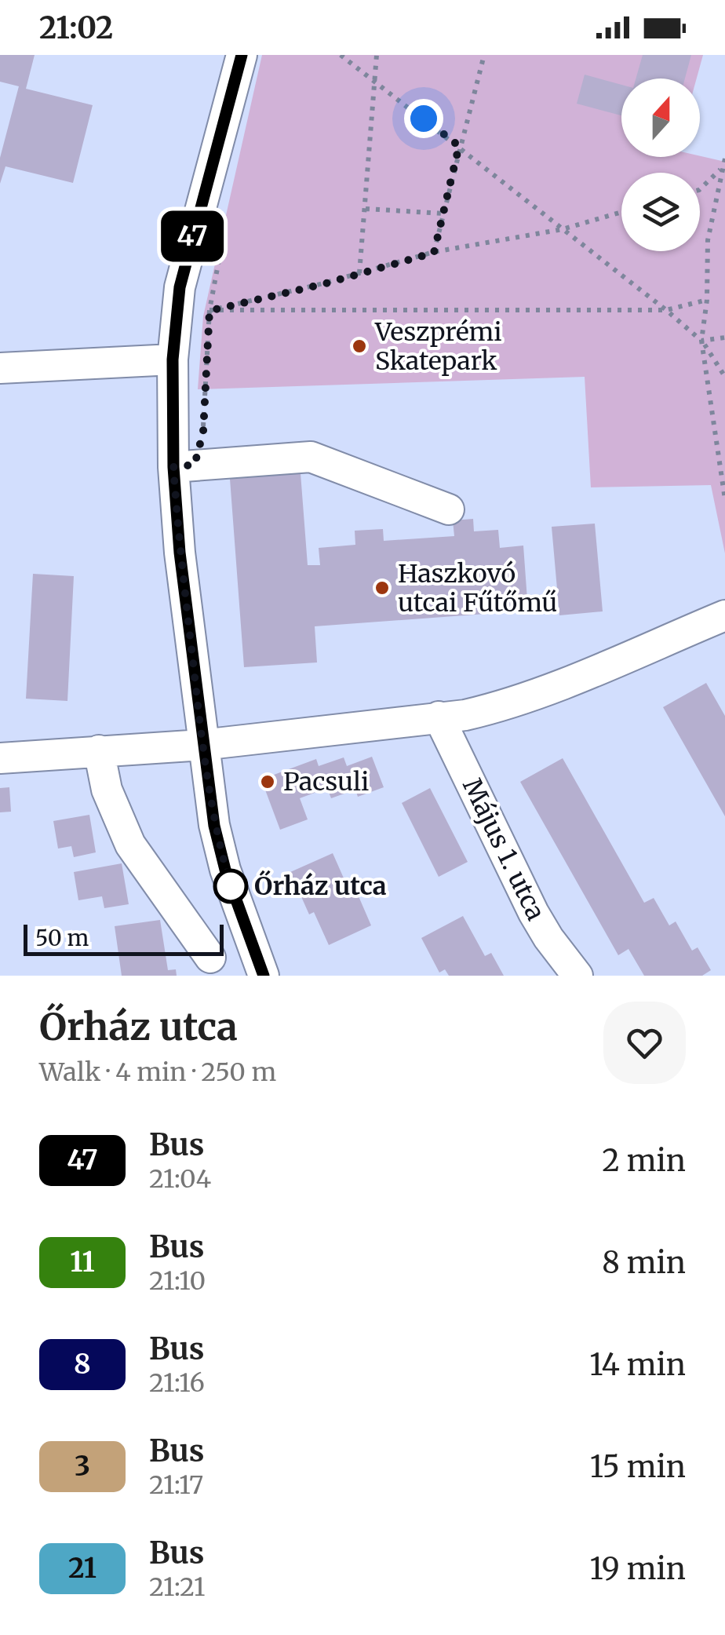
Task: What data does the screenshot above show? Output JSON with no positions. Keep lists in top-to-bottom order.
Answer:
{
  "streets": {
    "street": ["Május 1. utca"]
  },
  "places": [
    "Veszprémi Skatepark",
    "Haszkovó utcai Fűtőmű",
    "Pacsuli",
    "Őrház utca"
  ],
  "lines": ["bus line 47"],
  "scale_bar": "50 m",
  "north": "top",
  "page": {
    "status": "21:02",
    "on_map": "47",
    "scale": "50 m",
    "heading": ["Őrház utca", "Walk · 4 min · 250 m"],
    "list": [
      {
        "mark": "47",
        "name": "Bus",
        "note": "21:04",
        "value": "2 min"
      },
      {
        "mark": "11",
        "name": "Bus",
        "note": "21:10",
        "value": "8 min"
      },
      {
        "mark": "8",
        "name": "Bus",
        "note": "21:16",
        "value": "14 min"
      },
      {
        "mark": "3",
        "name": "Bus",
        "note": "21:17",
        "value": "15 min"
      },
      {
        "mark": "21",
        "name": "Bus",
        "note": "21:21",
        "value": "19 min"
      }
    ]
  }
}
